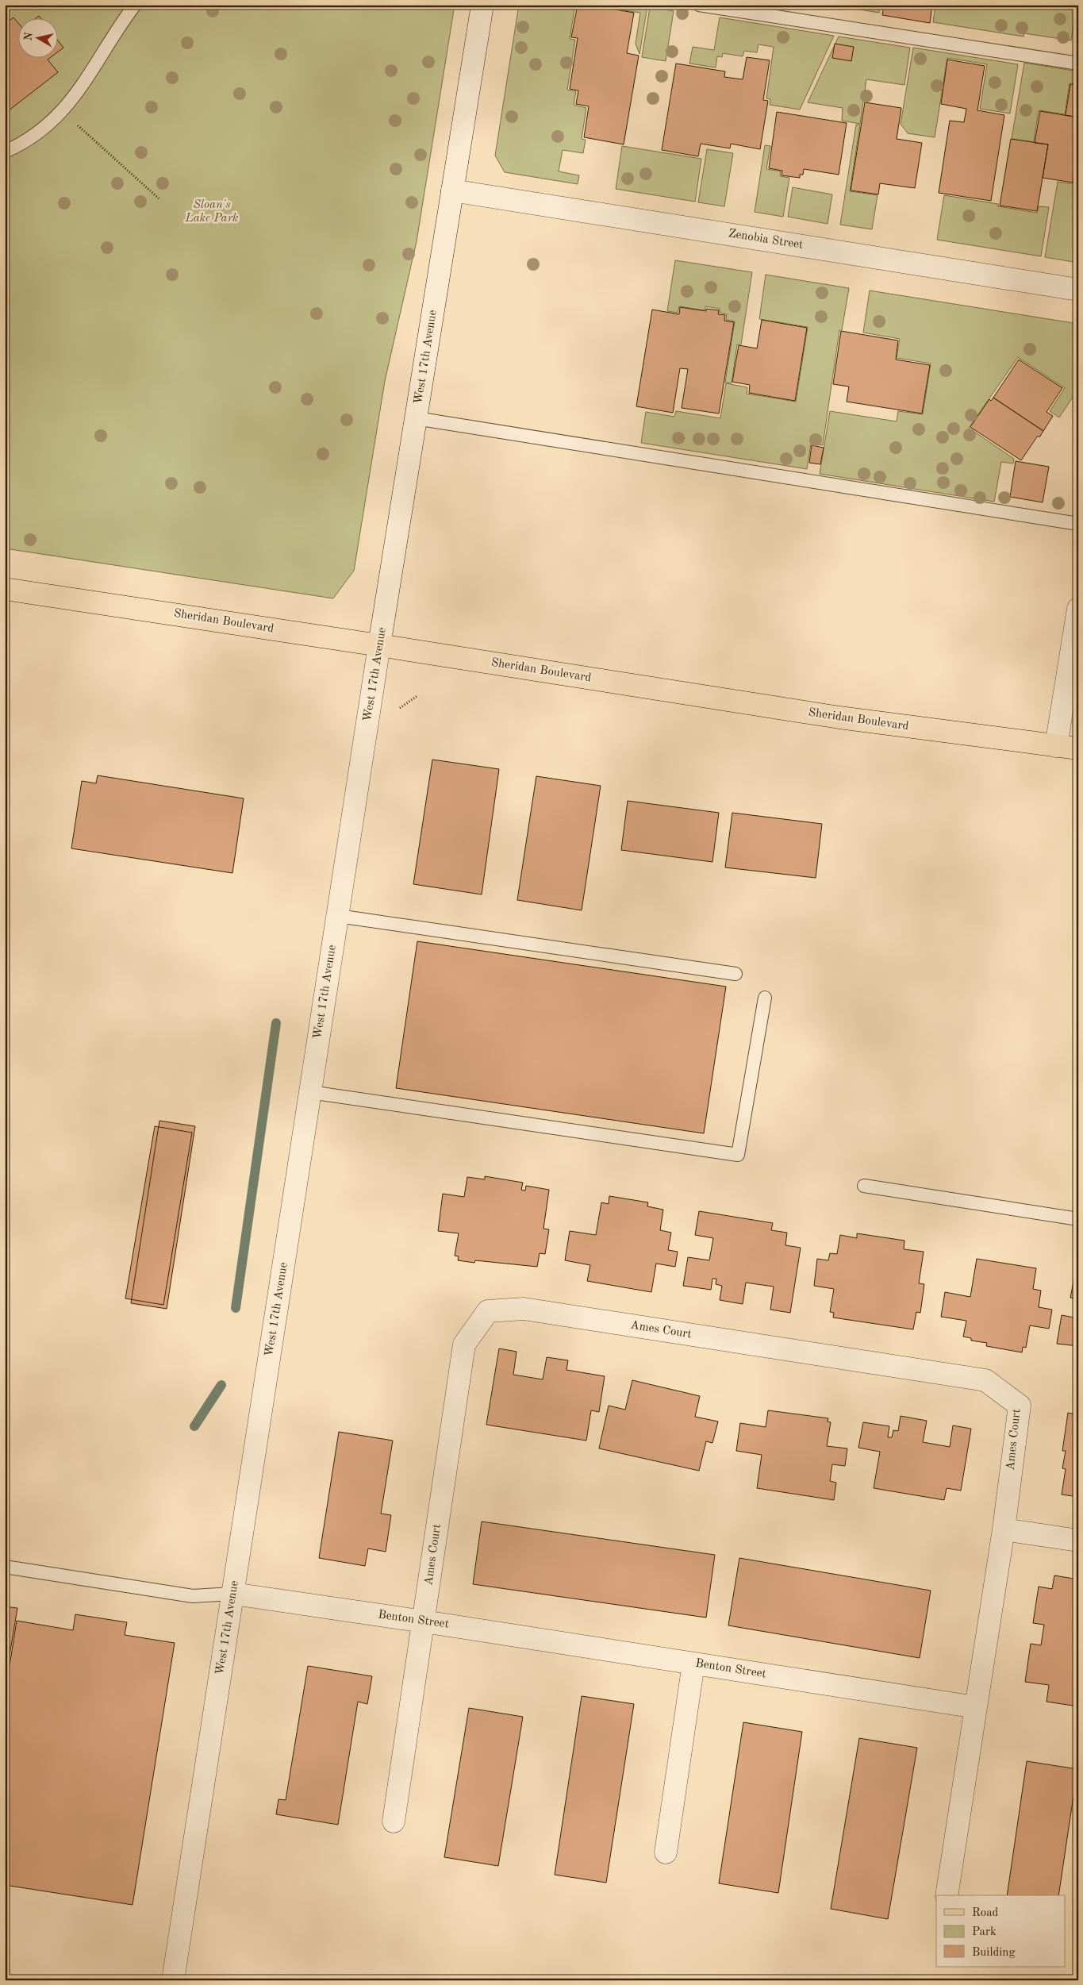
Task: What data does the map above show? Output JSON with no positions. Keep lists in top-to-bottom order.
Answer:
{
  "streets": {
    "main road": ["Sheridan Boulevard"],
    "street": [
      "Zenobia Street",
      "West 17th Avenue",
      "Ames Court",
      "Benton Street"
    ]
  },
  "crossings": [
    ["Zenobia Street", "West 17th Avenue"],
    ["West 17th Avenue", "Sheridan Boulevard"],
    ["West 17th Avenue", "Benton Street"],
    ["Ames Court", "Benton Street"]
  ],
  "parks": ["Sloan's Lake Park"],
  "legend": ["Road", "Park", "Building"],
  "north": "left"
}
